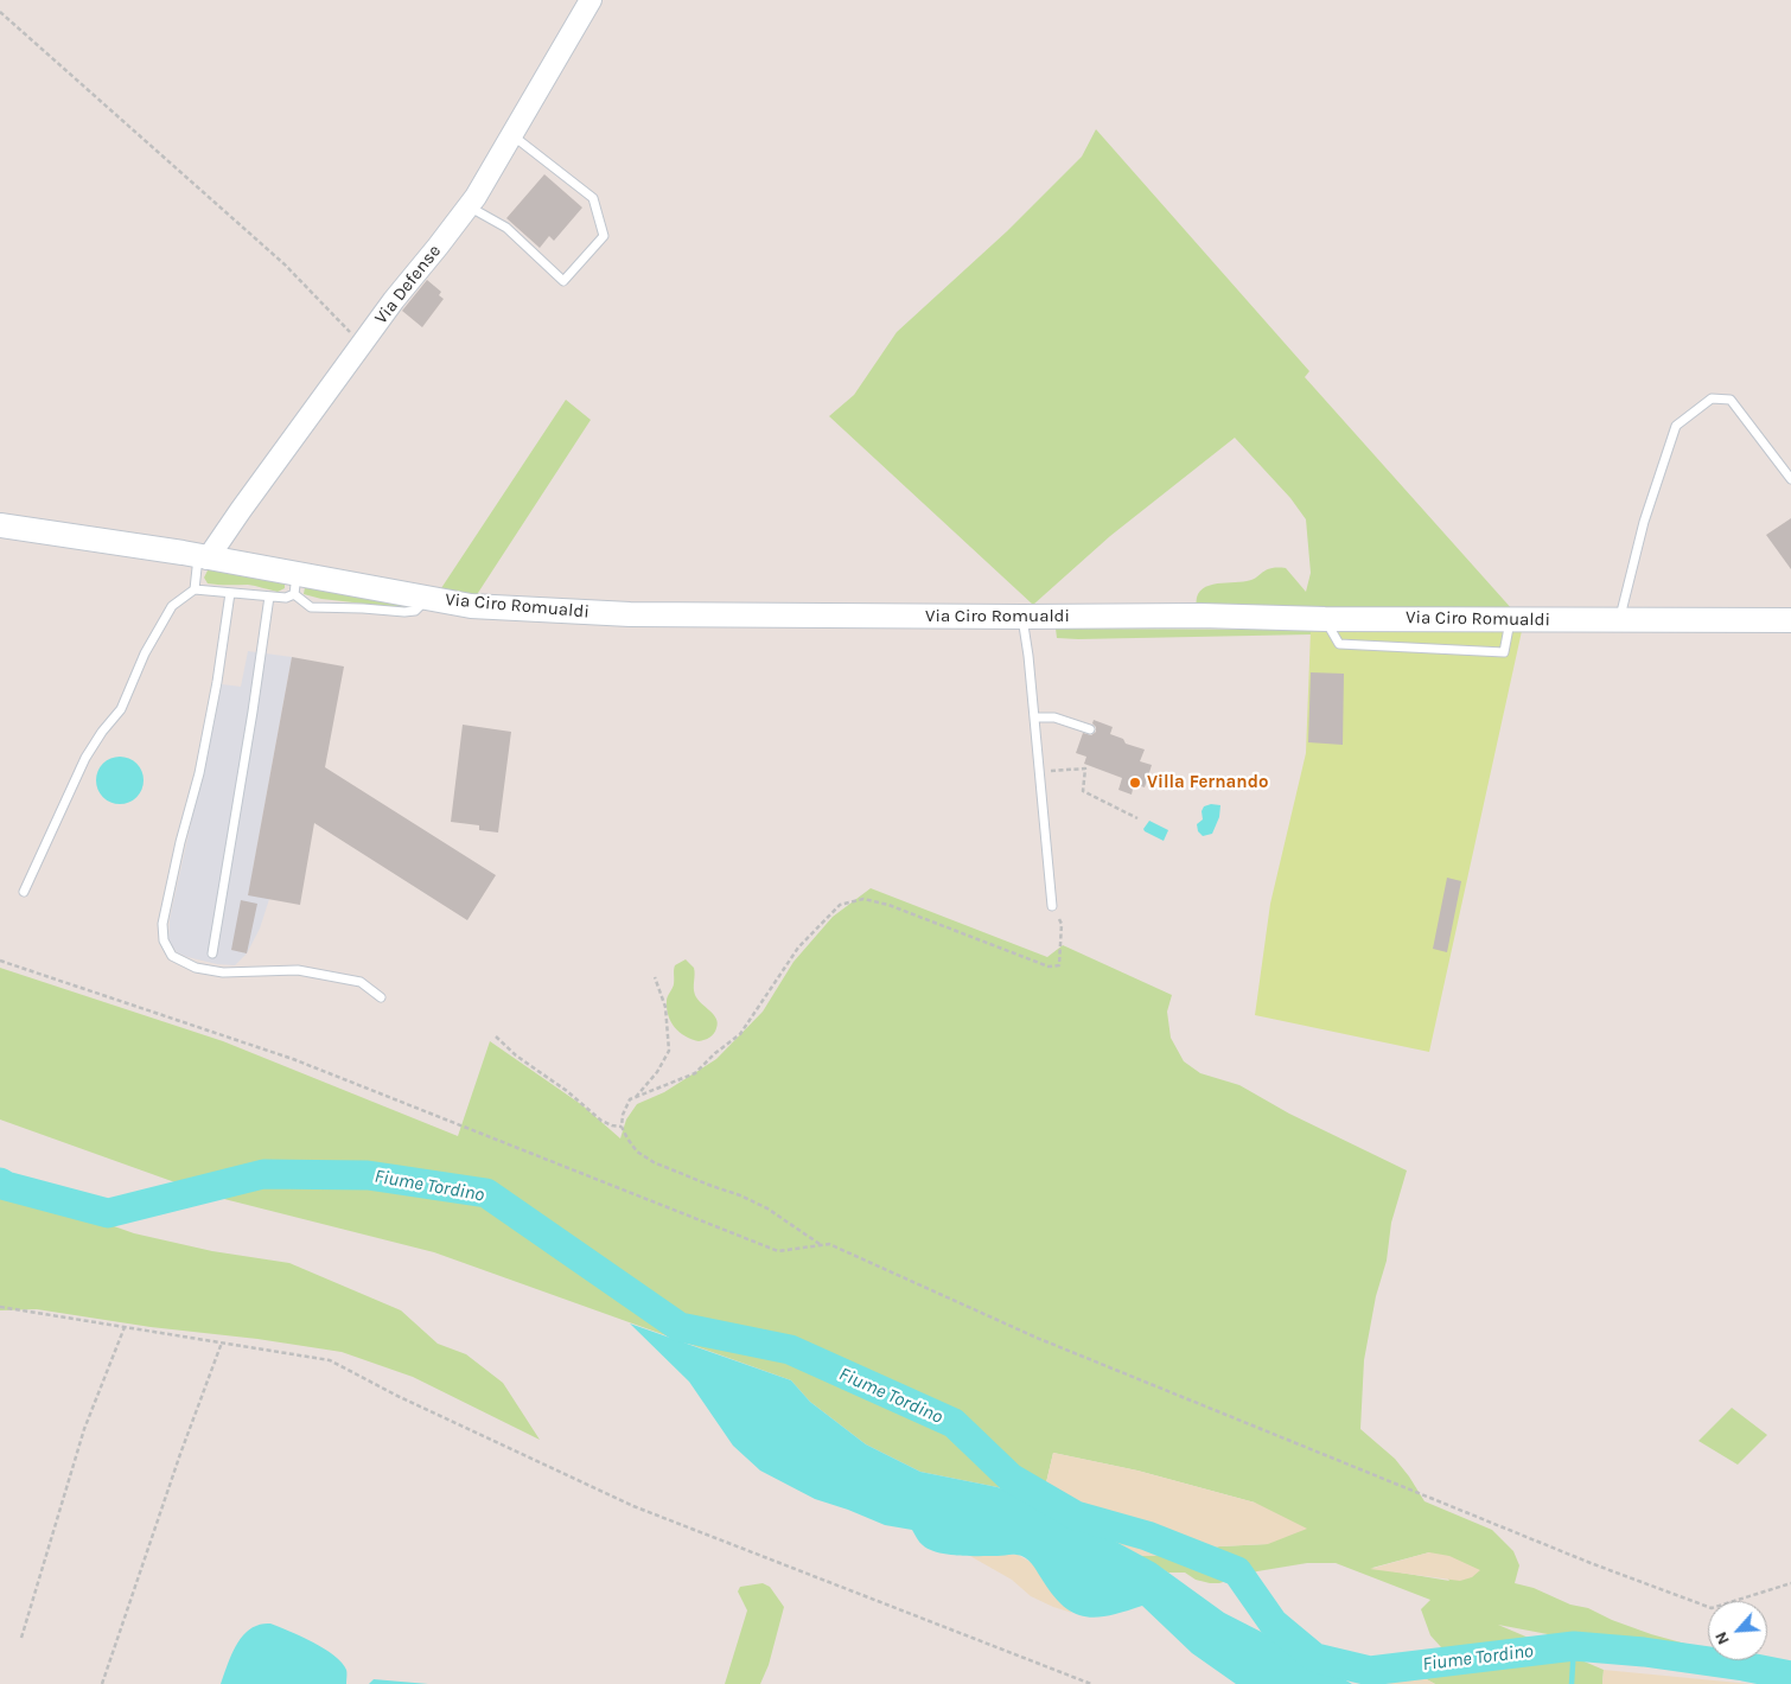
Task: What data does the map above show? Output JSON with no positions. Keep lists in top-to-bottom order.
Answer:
{
  "streets": {
    "main road": ["Via Ciro Romualdi"],
    "street": ["Via Defense"]
  },
  "crossings": [
    ["Via Defense", "Via Ciro Romualdi"]
  ],
  "water": ["Fiume Tordino"],
  "places": ["Villa Fernando"],
  "north": "bottom left"
}
